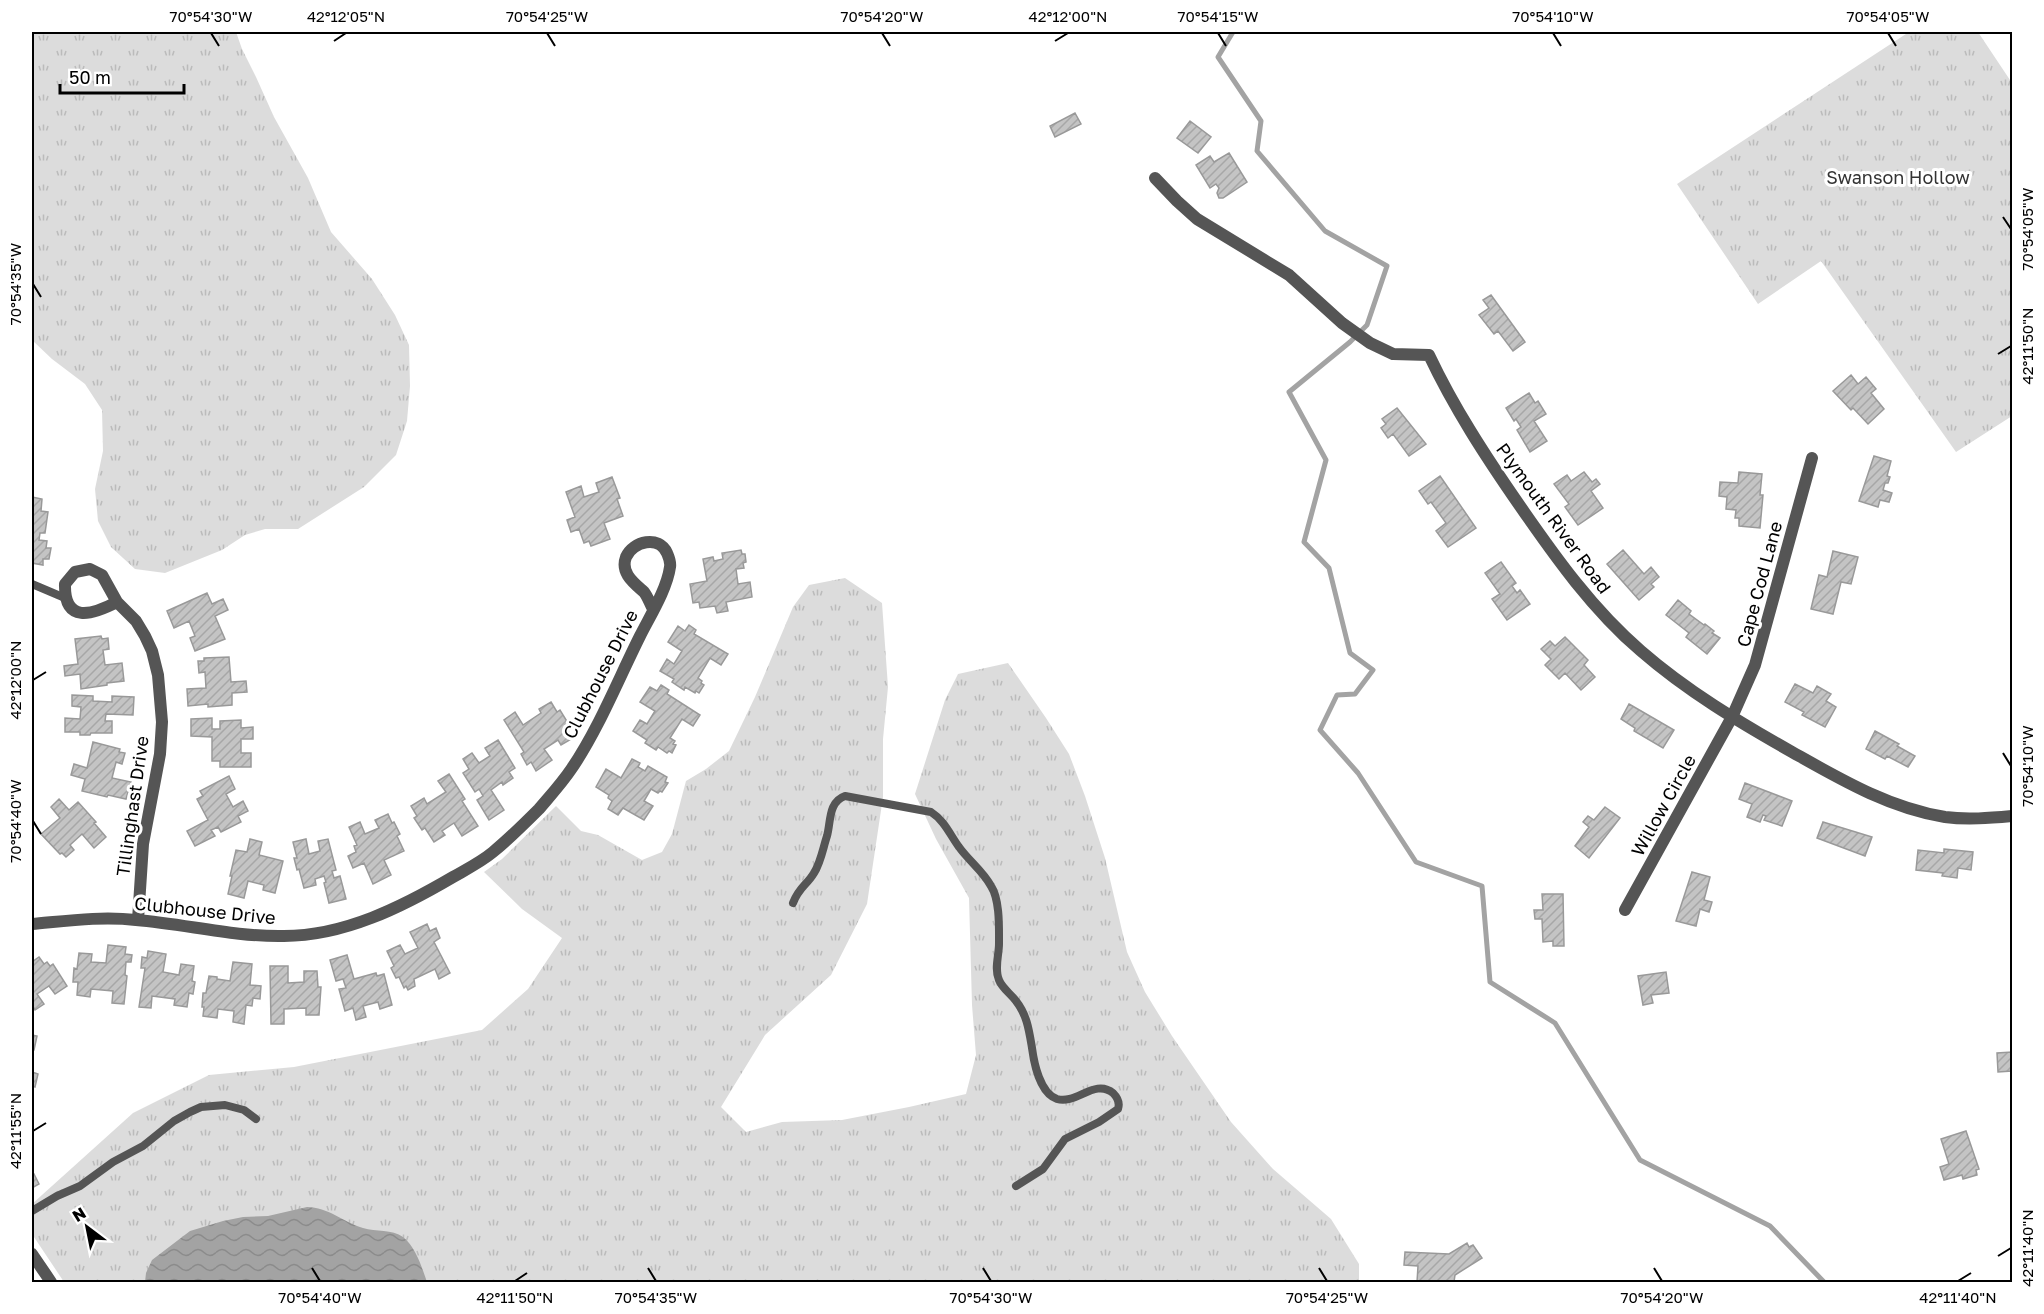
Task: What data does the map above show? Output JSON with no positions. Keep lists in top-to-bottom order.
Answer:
{
  "streets": {
    "street": [
      "Plymouth River Road",
      "Cape Cod Lane",
      "Clubhouse Drive",
      "Willow Circle",
      "Tillinghast Drive"
    ]
  },
  "crossings": [
    ["Plymouth River Road", "Cape Cod Lane"],
    ["Plymouth River Road", "Willow Circle"],
    ["Cape Cod Lane", "Willow Circle"],
    ["Clubhouse Drive", "Tillinghast Drive"]
  ],
  "parks": ["Swanson Hollow"],
  "scale_bar": "50 m",
  "north": "top left",
  "coordinates": [
    "70°54'30\"W",
    "42°12'05\"N",
    "70°54'25\"W",
    "70°54'20\"W",
    "42°12'00\"N",
    "70°54'15\"W",
    "70°54'10\"W",
    "70°54'05\"W",
    "70°54'35\"W",
    "42°11'50\"N",
    "70°54'40\"W",
    "42°11'55\"N",
    "42°11'40\"N"
  ]
}
